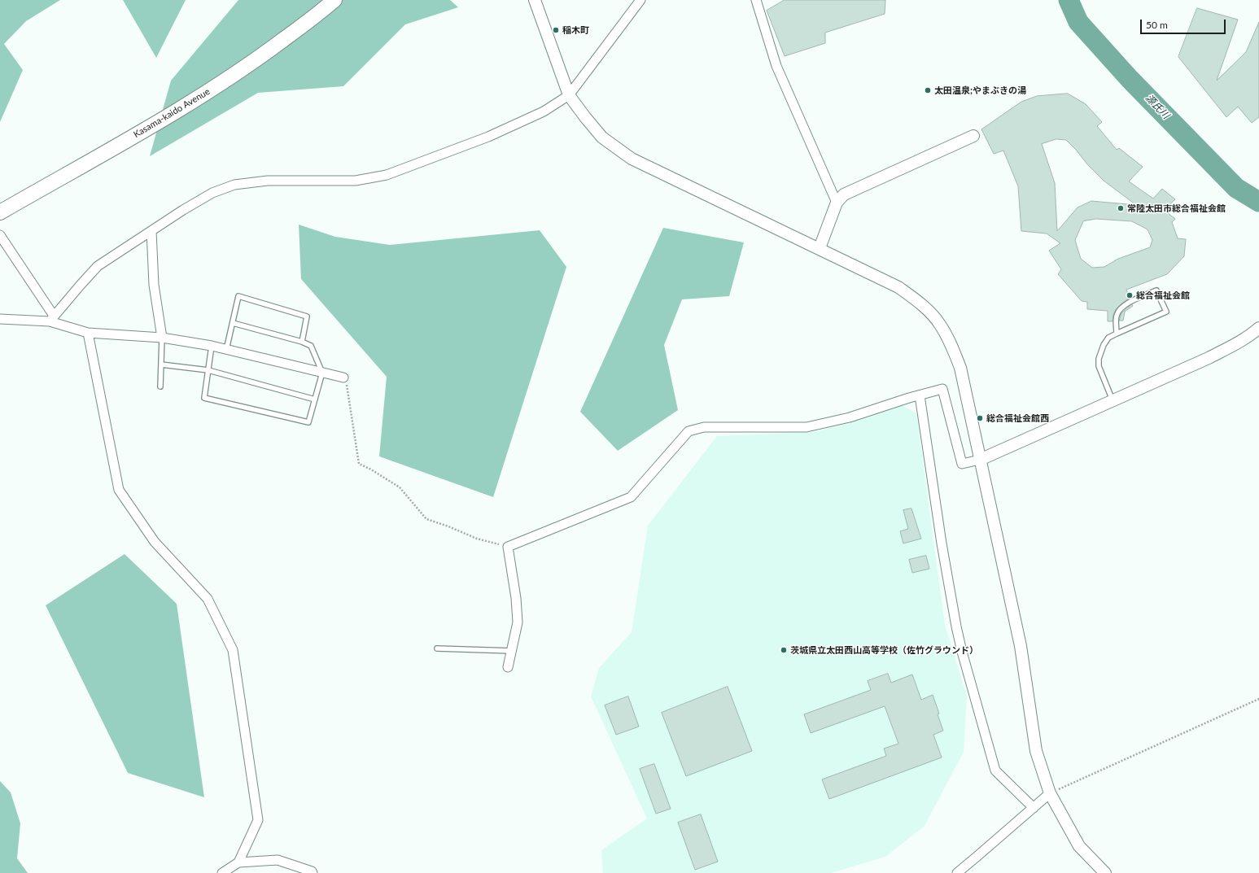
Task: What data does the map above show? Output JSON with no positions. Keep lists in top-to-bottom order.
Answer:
{
  "streets": {
    "main road": ["Kasama-kaido Avenue"]
  },
  "water": ["源氏川"],
  "places": [
    "稲木町",
    "太田温泉;やまぶきの湯",
    "常陸太田市総合福祉会館",
    "総合福祉会館",
    "総合福祉会館西",
    "茨城県立太田西山高等学校（佐竹グラウンド）"
  ],
  "scale_bar": "50 m"
}
